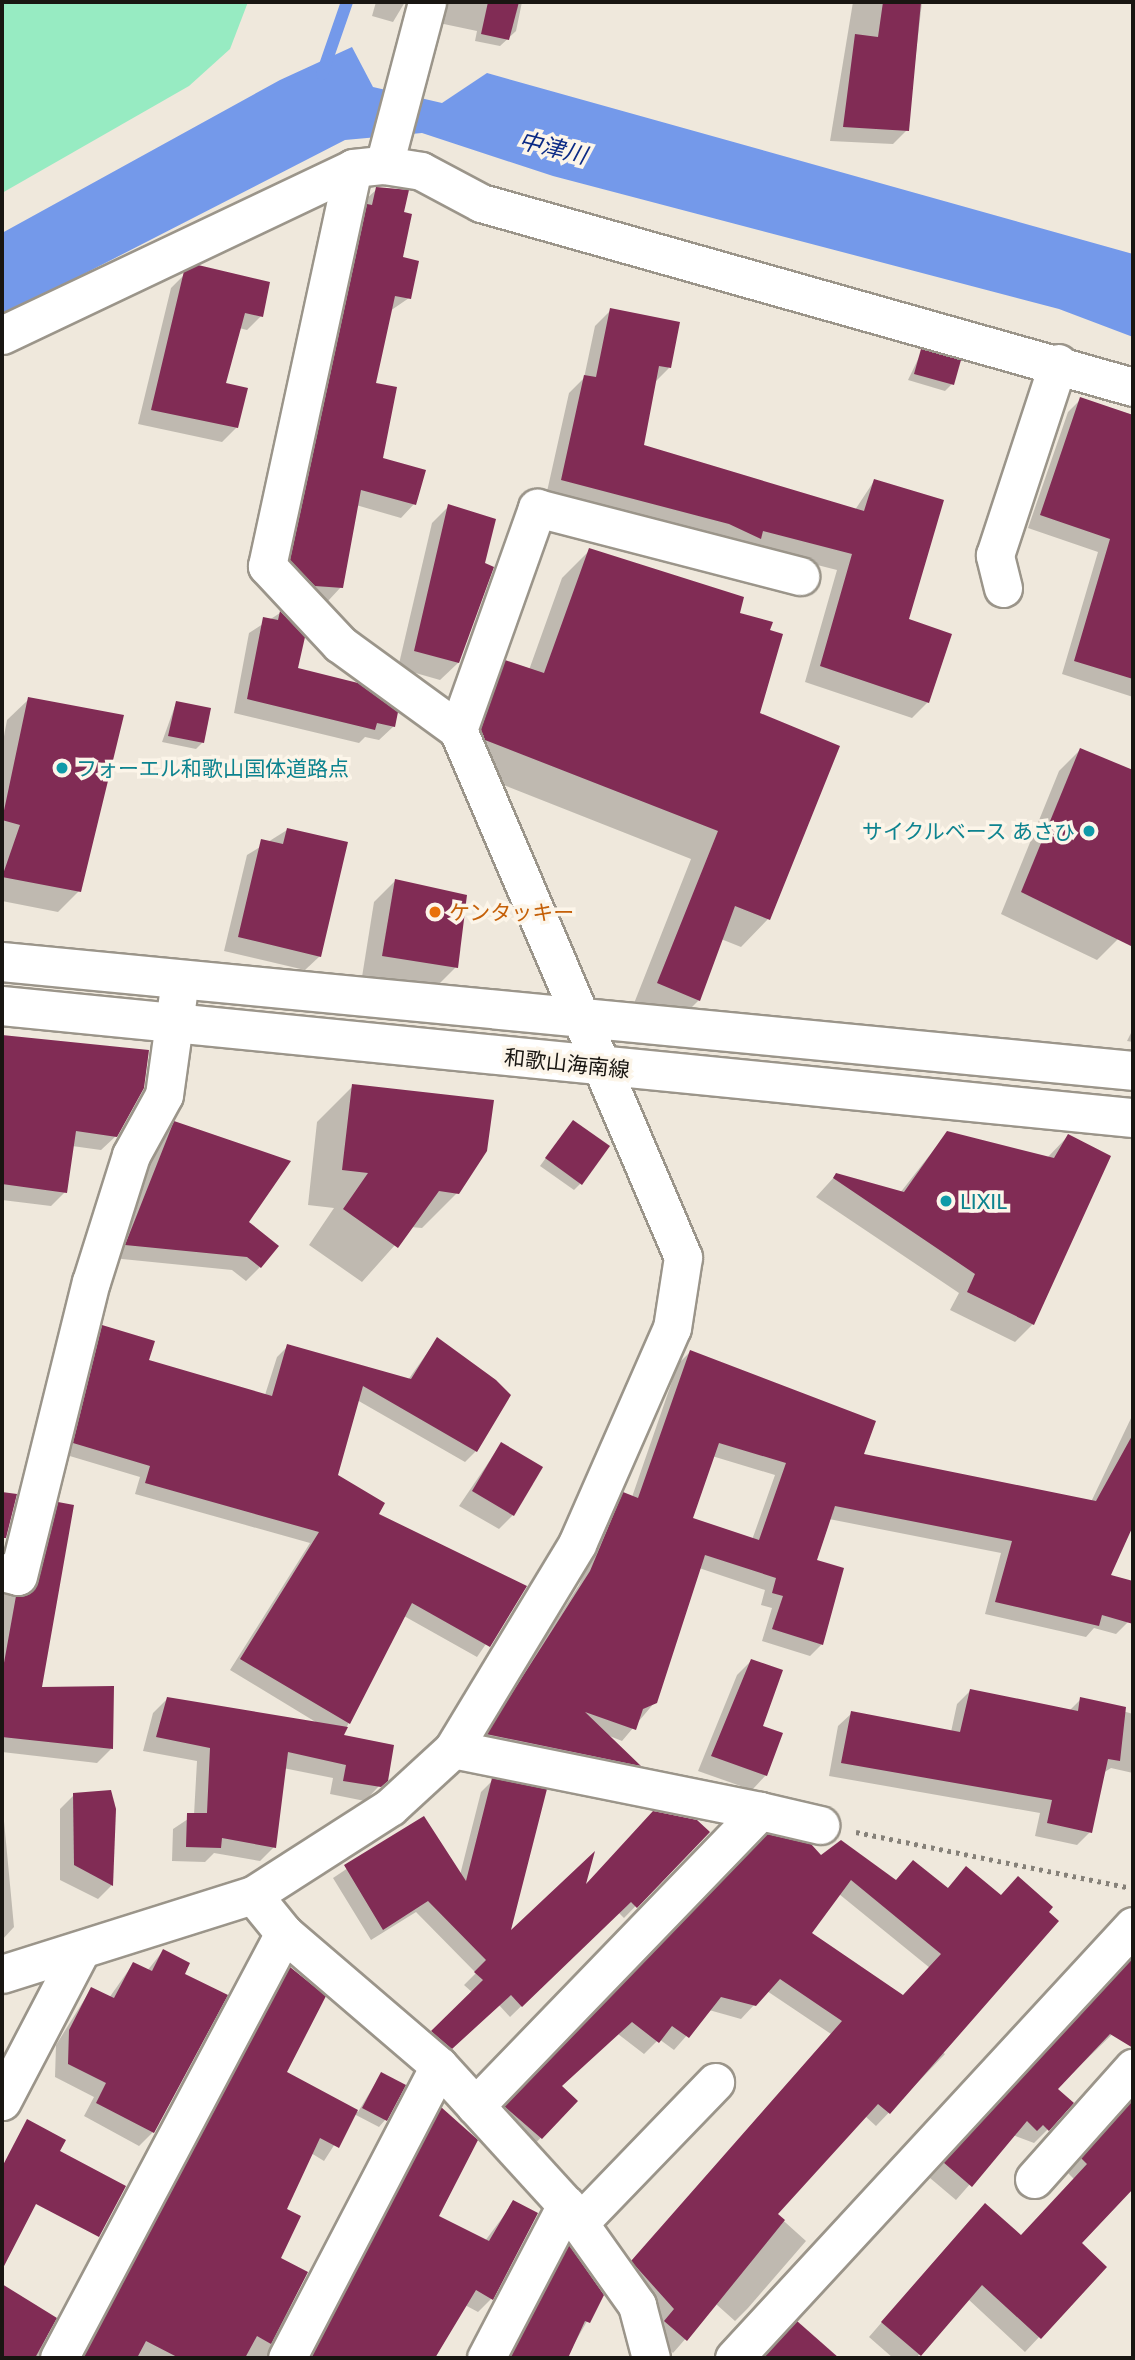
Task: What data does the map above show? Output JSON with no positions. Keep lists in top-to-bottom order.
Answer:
{
  "streets": {
    "main road": ["和歌山海南線"]
  },
  "water": ["中津川"],
  "places": [
    "フォーエル和歌山国体道路点",
    "サイクルベース あさひ",
    "ケンタッキー",
    "LIXIL"
  ]
}
